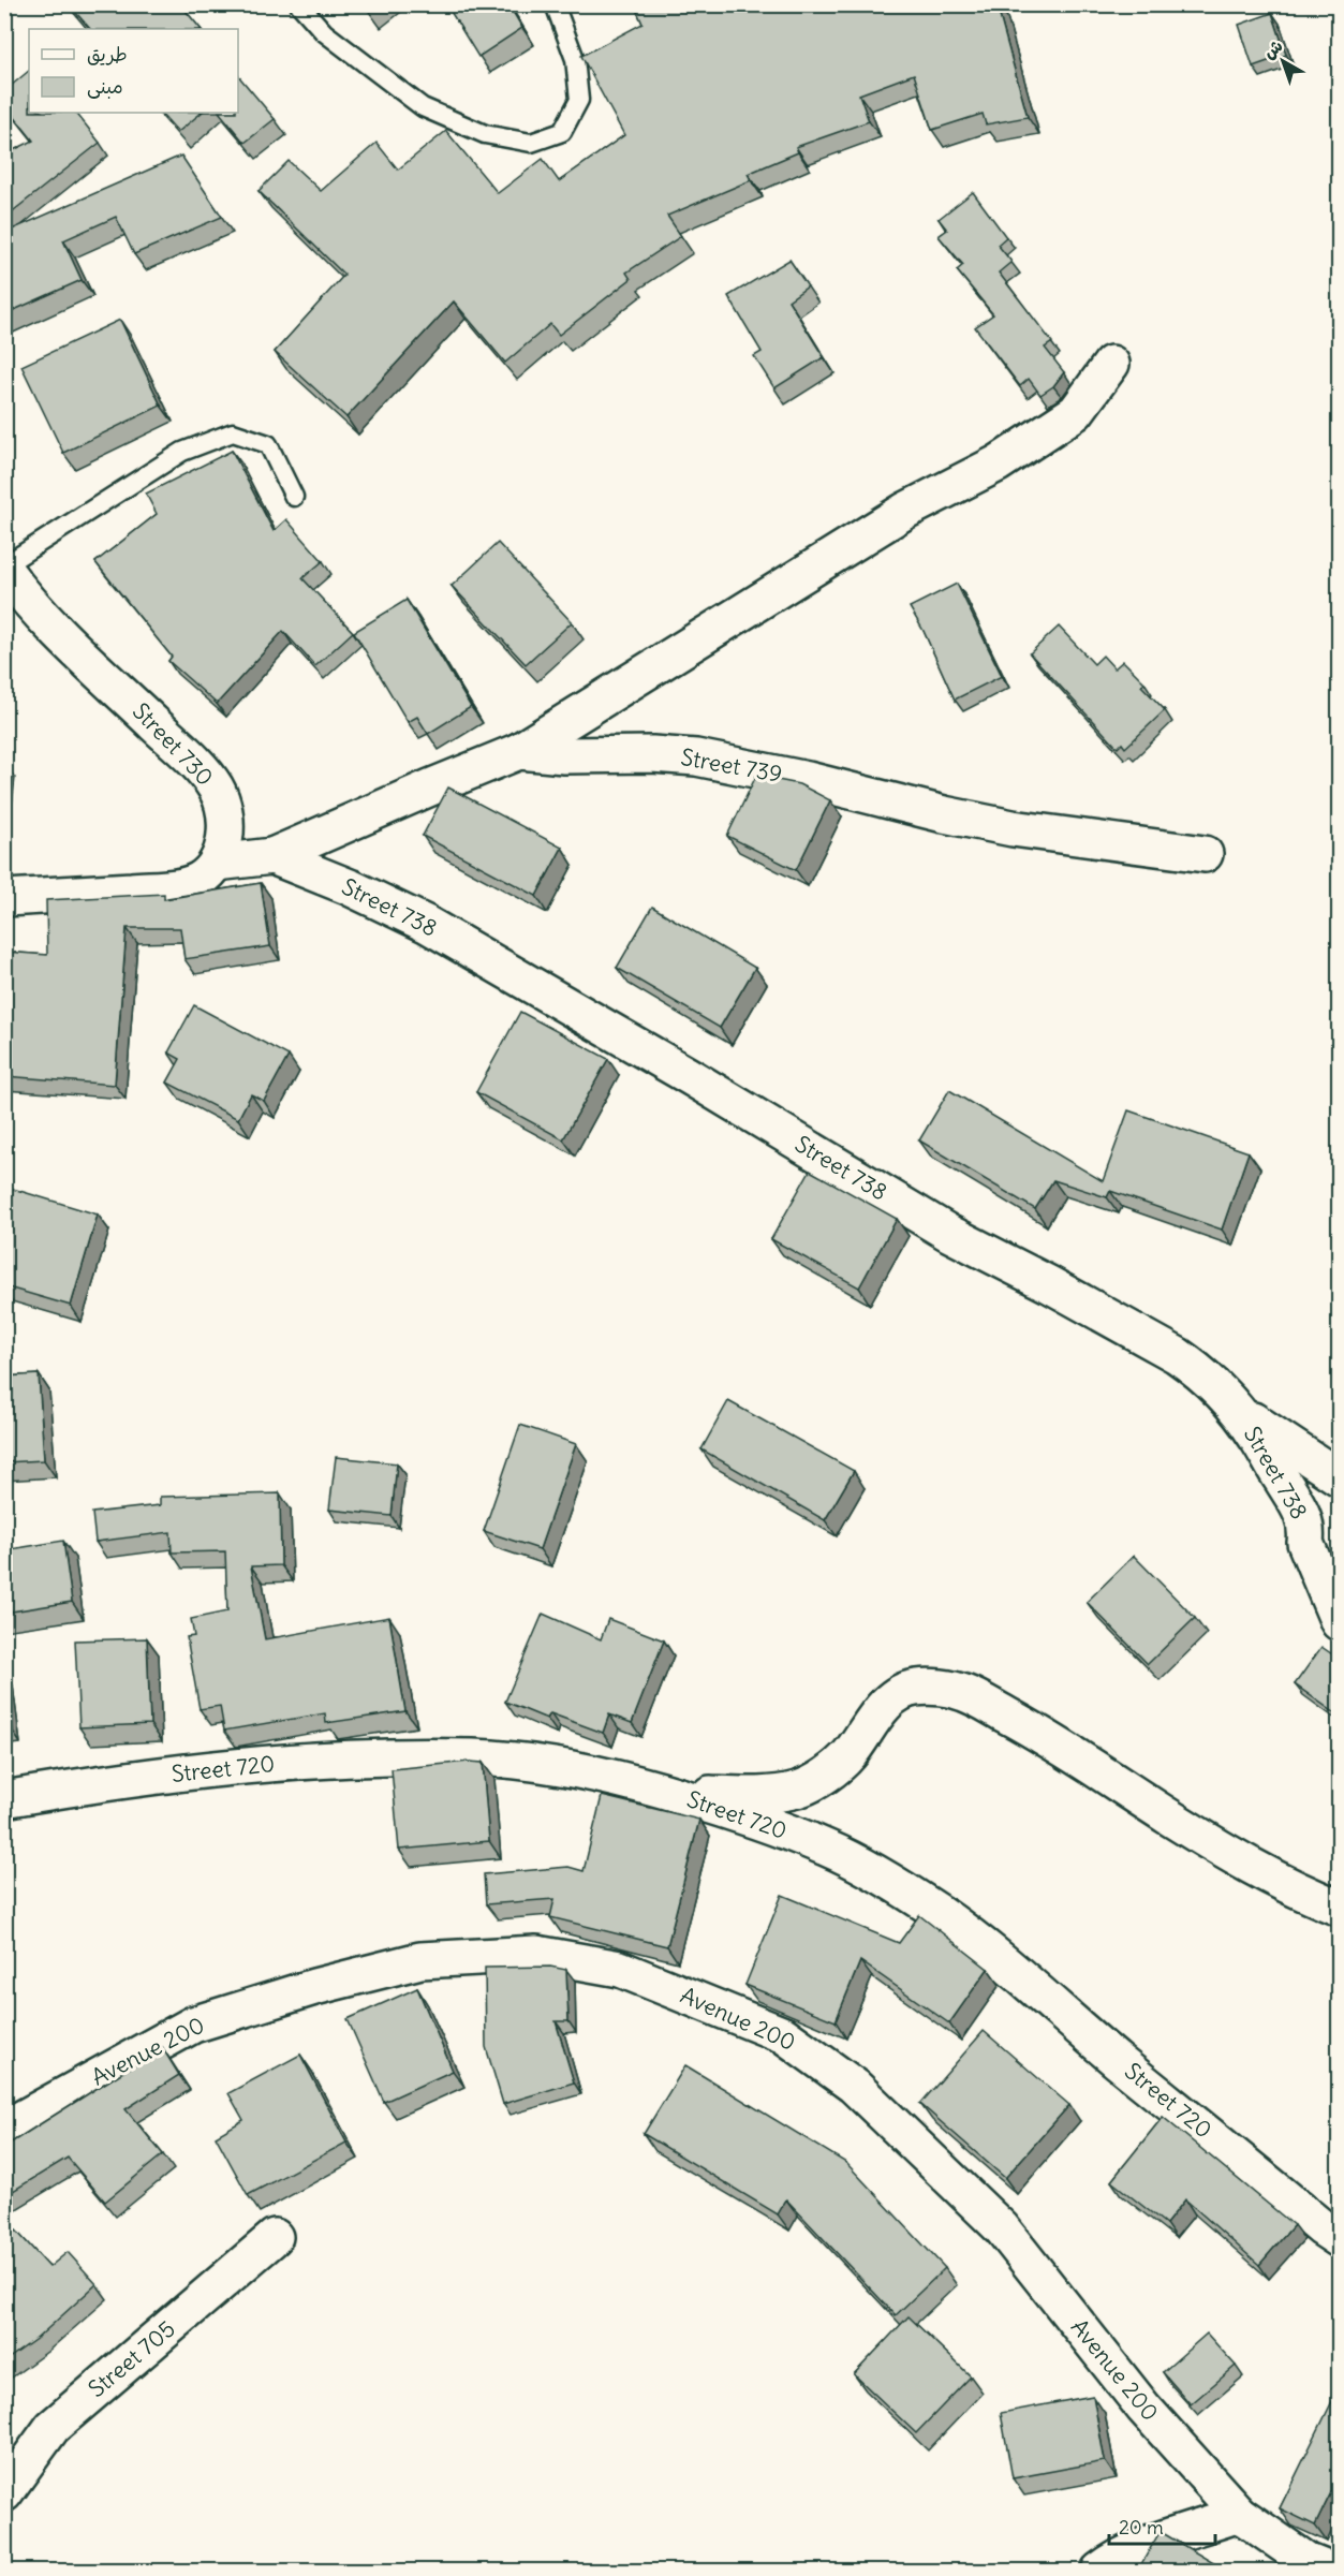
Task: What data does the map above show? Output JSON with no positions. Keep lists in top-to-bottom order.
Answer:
{
  "streets": {
    "street": [
      "Street 730",
      "Street 739",
      "Street 738",
      "Street 720",
      "Avenue 200",
      "Street 705"
    ]
  },
  "crossings": [
    ["Street 730", "Street 738"],
    ["Street 739", "Street 738"]
  ],
  "legend": ["طريق", "مبنى"],
  "scale_bar": "20 m",
  "north": "top left"
}
